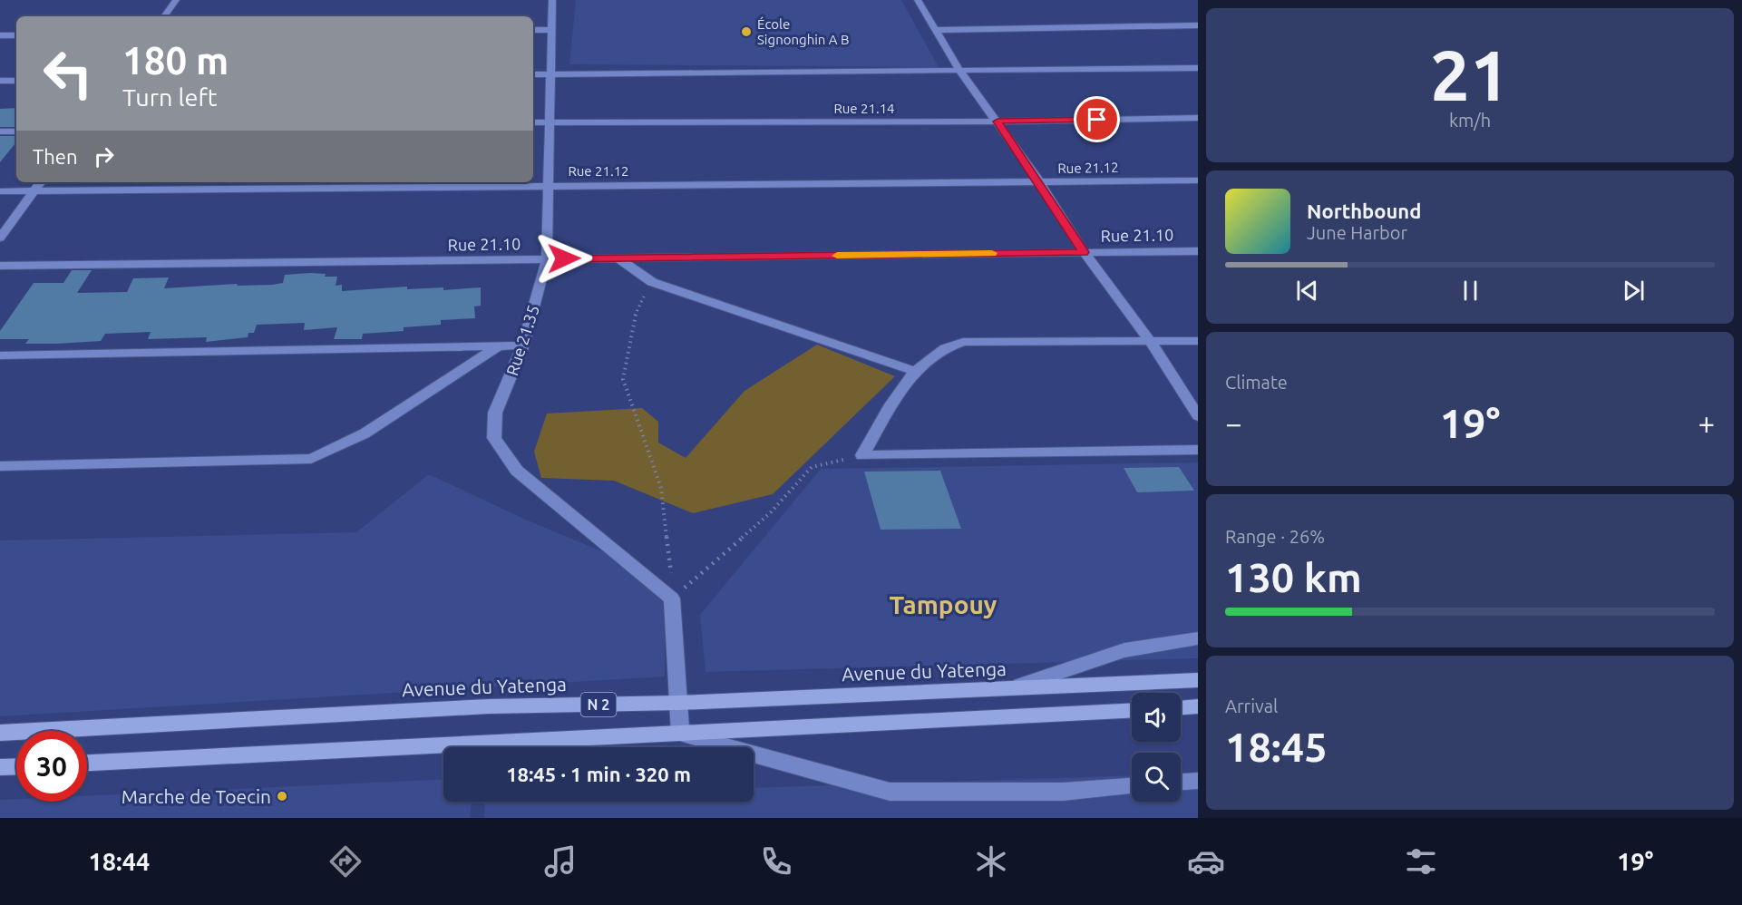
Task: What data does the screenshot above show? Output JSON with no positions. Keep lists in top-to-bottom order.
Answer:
{
  "streets": {
    "main road": ["Avenue du Yatenga", "N 2"],
    "street": [
      "Rue 21.14",
      "Rue 21.12",
      "Rue 21.10",
      "Rue 21.35"
    ]
  },
  "crossings": [
    ["Rue 21.14", "Rue 21.35"],
    ["Rue 21.12", "Rue 21.35"],
    ["Rue 21.10", "Rue 21.35"]
  ],
  "districts": ["Tampouy"],
  "places": ["École Signonghin A B", "Marche de Toecin"],
  "page": {
    "tile": [
      ["21", "km/h"],
      "Climate",
      ["Range · 26%", "130 km"],
      ["Arrival", "18:45"]
    ],
    "turn": ["180 m", "Turn left"],
    "then": "Then",
    "song": ["Northbound", "June Harbor"],
    "heat": ["−", "19°", "+"],
    "limit": "30",
    "trip": "18:45 · 1 min · 320 m",
    "tabs": ["18:44", "19°"]
  }
}
